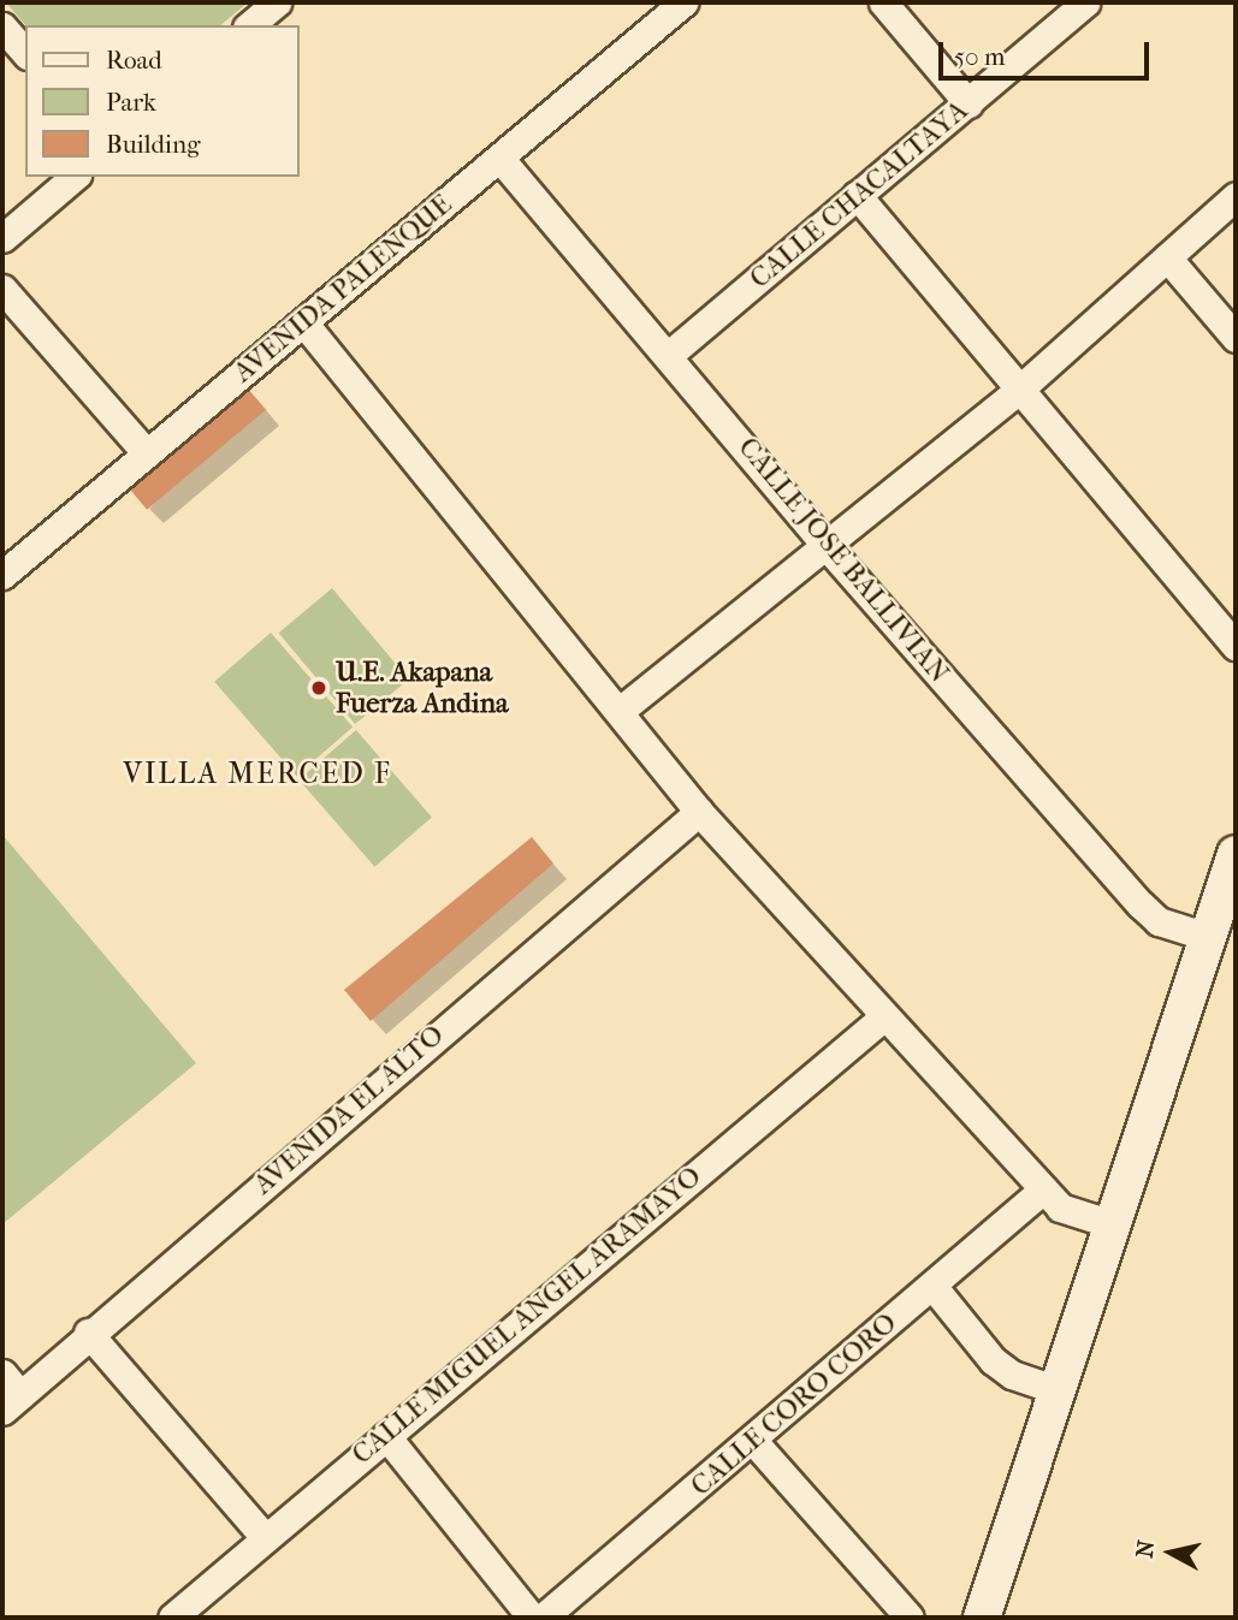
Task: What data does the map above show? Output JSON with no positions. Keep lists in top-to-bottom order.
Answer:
{
  "streets": {
    "street": [
      "CALLE CHACALTAYA",
      "AVENIDA PALENQUE",
      "CALLE JOSE BALLIVIAN",
      "AVENIDA EL ALTO",
      "CALLE MIGUEL ANGEL ARAMAYO",
      "CALLE CORO CORO"
    ]
  },
  "crossings": [
    ["CALLE CHACALTAYA", "CALLE JOSE BALLIVIAN"],
    ["AVENIDA PALENQUE", "CALLE JOSE BALLIVIAN"]
  ],
  "districts": ["VILLA MERCED F"],
  "places": ["U.E. Akapana Fuerza Andina"],
  "legend": ["Road", "Park", "Building"],
  "scale_bar": "50 m",
  "north": "left"
}
